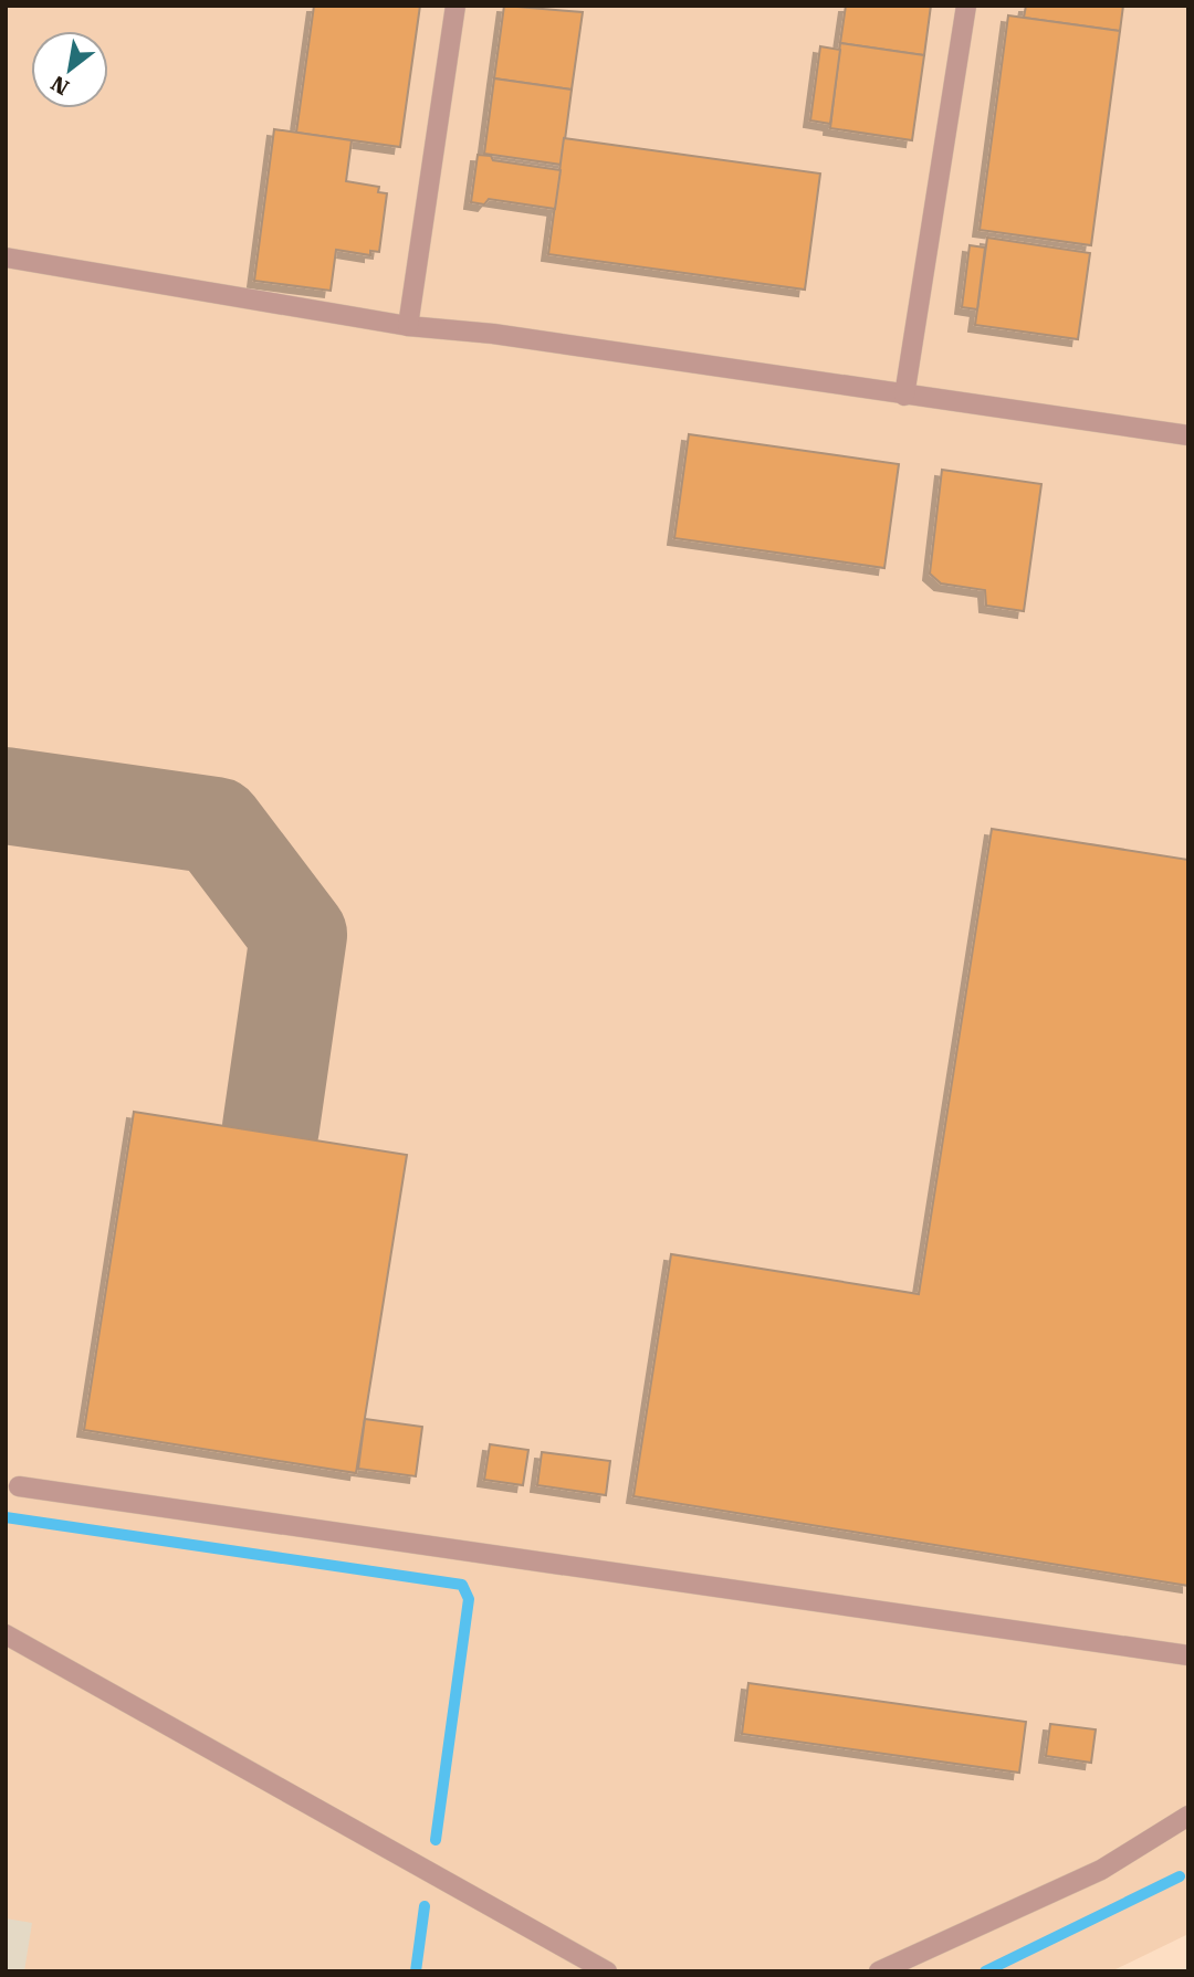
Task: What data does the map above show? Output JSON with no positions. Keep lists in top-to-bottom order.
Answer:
{
  "north": "bottom left"
}
